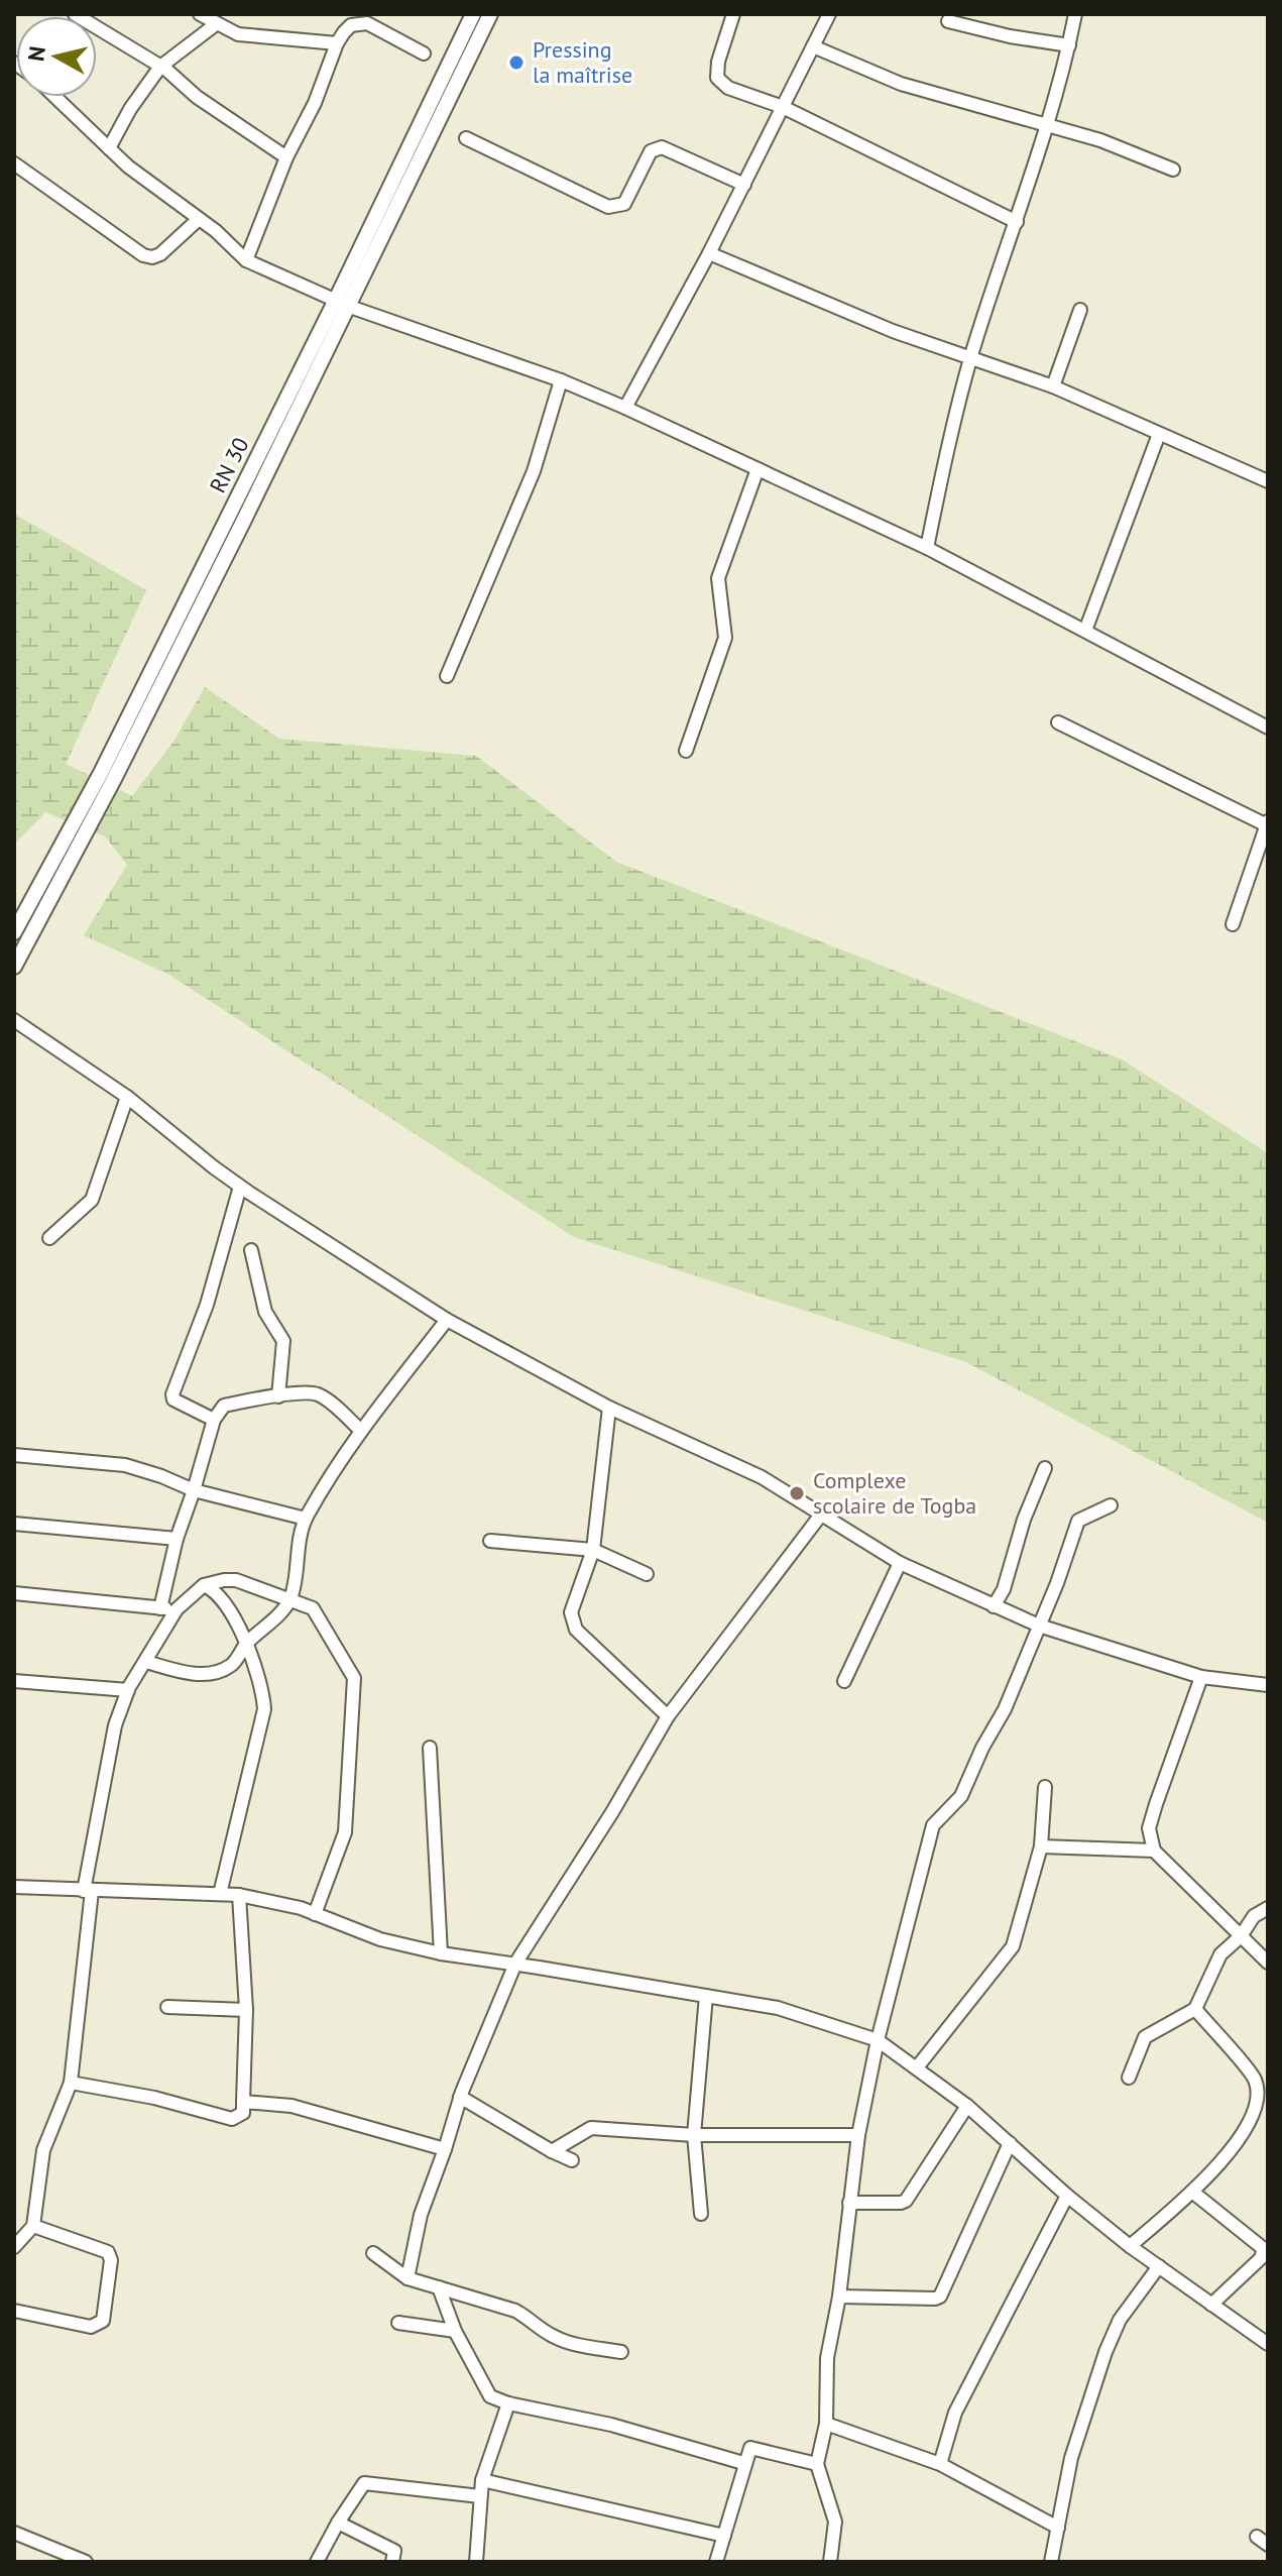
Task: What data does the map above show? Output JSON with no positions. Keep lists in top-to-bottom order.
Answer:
{
  "streets": {
    "main road": ["RN 30"]
  },
  "places": ["Pressing la maîtrise", "Complexe scolaire de Togba"],
  "north": "left"
}
